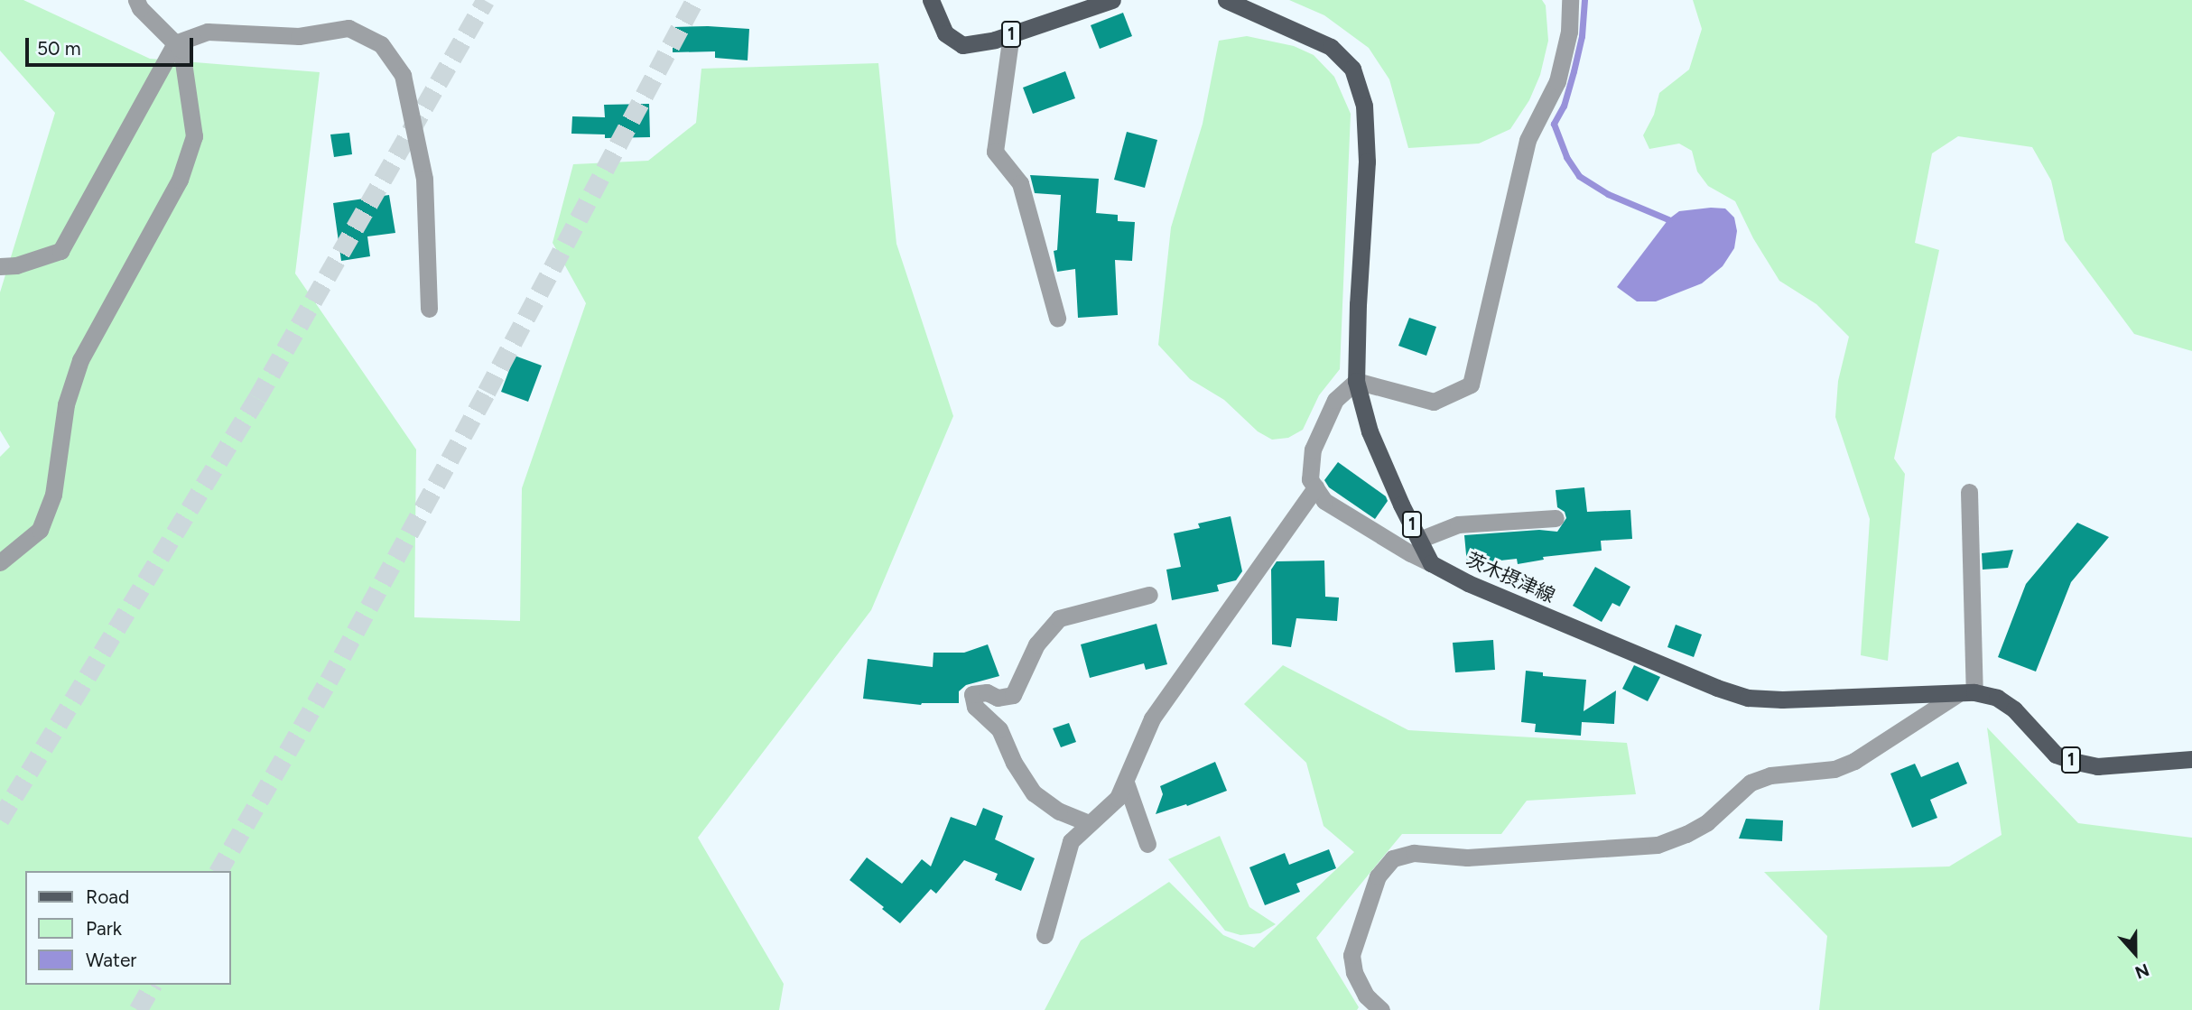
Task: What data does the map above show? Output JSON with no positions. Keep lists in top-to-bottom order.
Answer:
{
  "streets": {
    "main road": ["1", "茨木摂津線"]
  },
  "crossings": [
    ["1", "茨木摂津線"]
  ],
  "legend": ["Road", "Park", "Water"],
  "scale_bar": "50 m",
  "north": "bottom"
}
